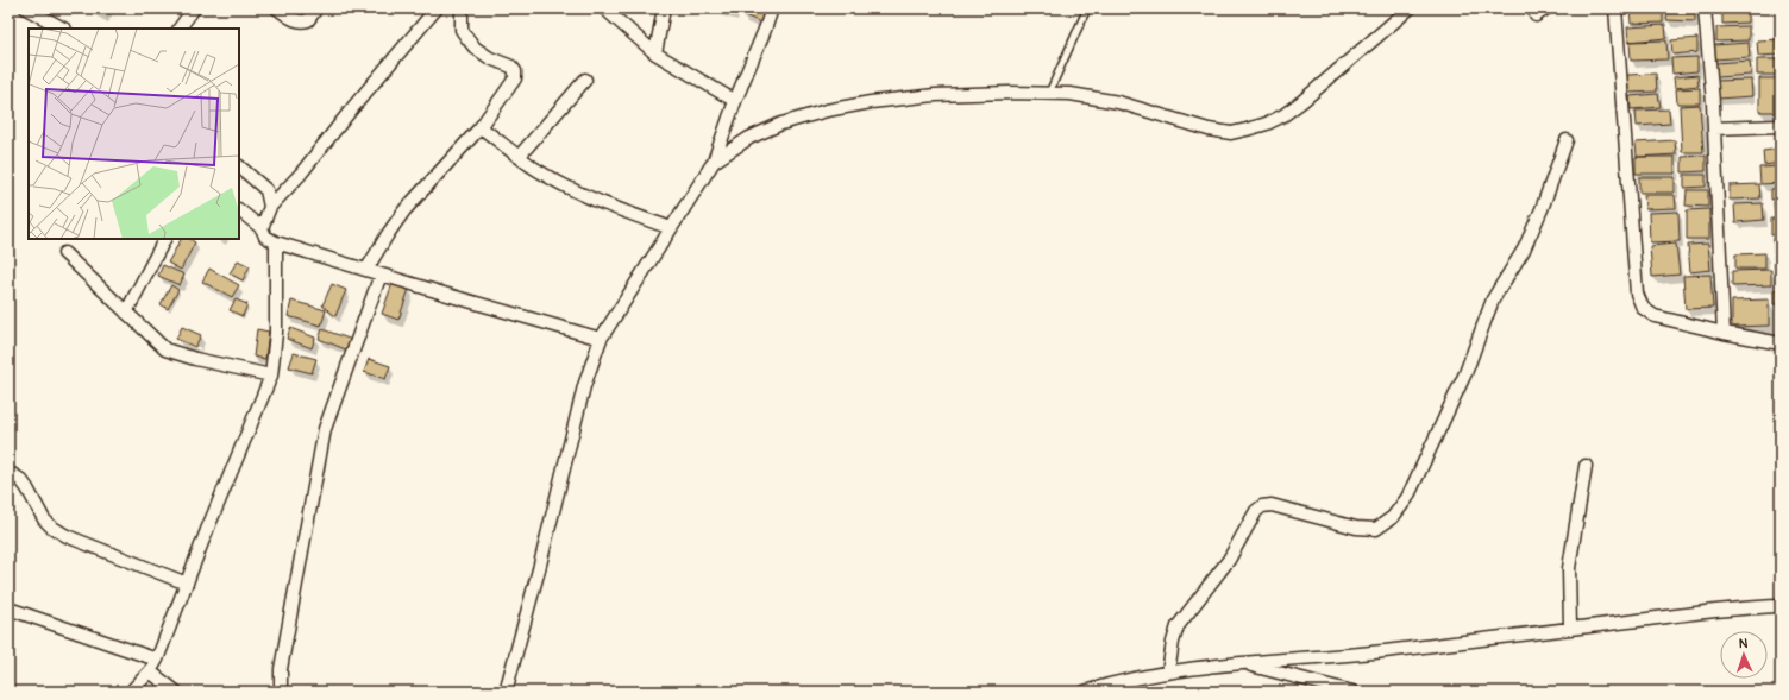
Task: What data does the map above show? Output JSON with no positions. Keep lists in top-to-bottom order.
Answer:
{
  "north": "top"
}
